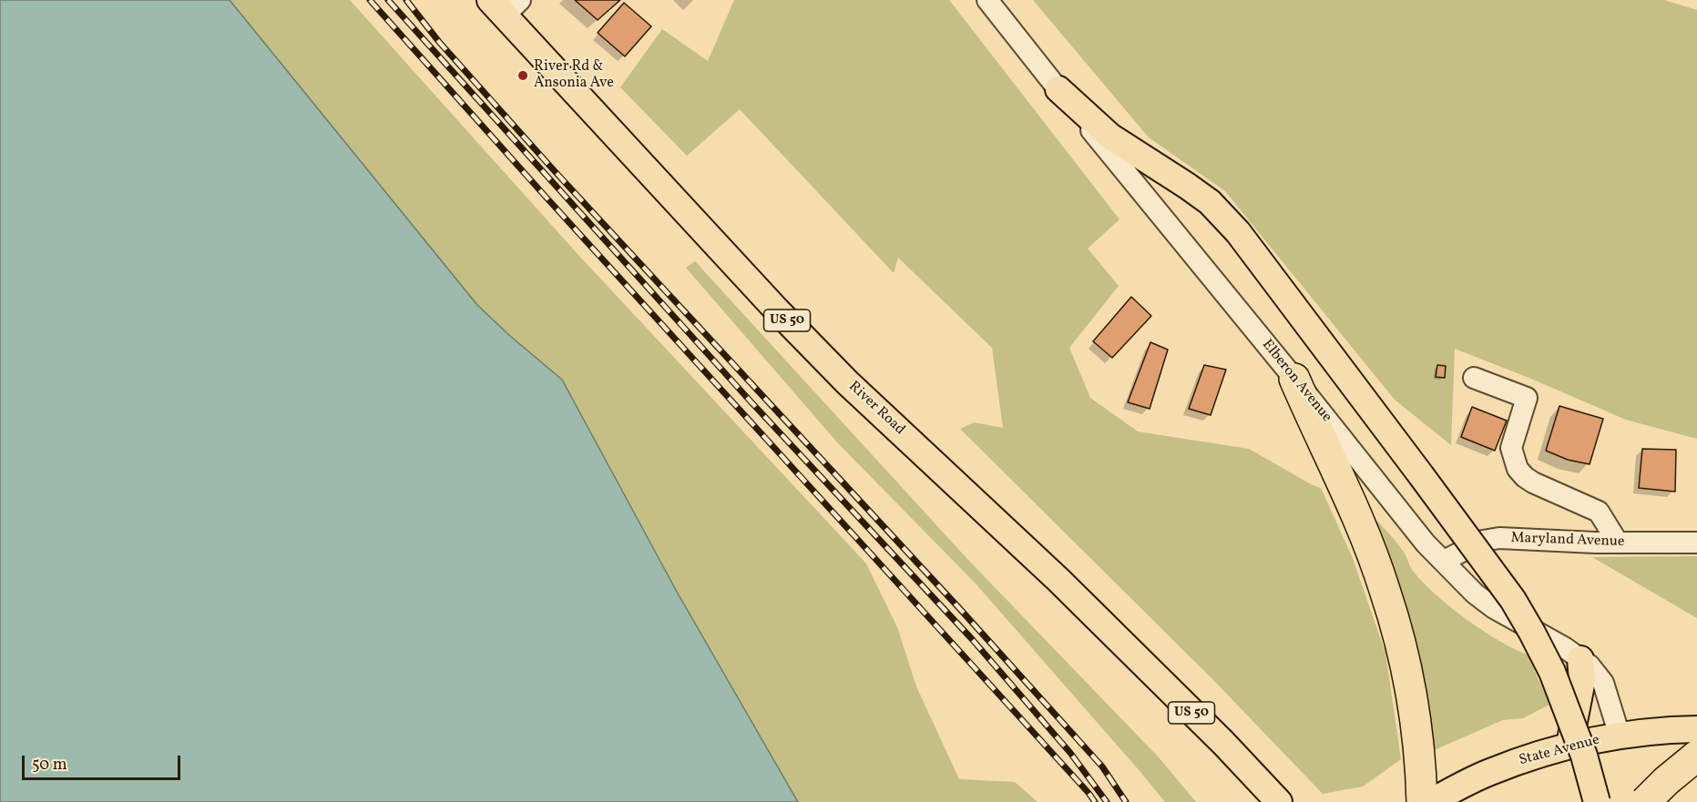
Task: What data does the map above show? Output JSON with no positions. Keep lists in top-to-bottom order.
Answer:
{
  "streets": {
    "main road": ["US 50", "River Road", "State Avenue"],
    "street": ["Elberon Avenue", "Maryland Avenue"]
  },
  "crossings": [
    ["Elberon Avenue", "Maryland Avenue"],
    ["Elberon Avenue", "State Avenue"]
  ],
  "places": ["River Rd & Ansonia Ave"],
  "scale_bar": "50 m"
}
